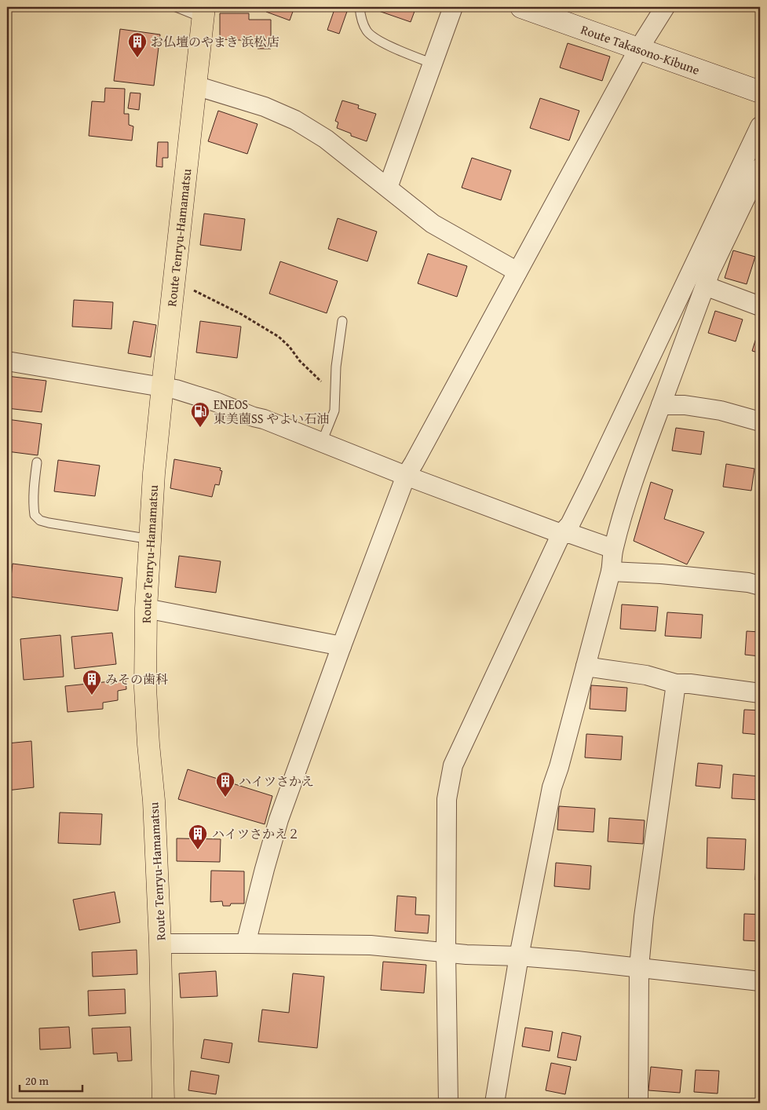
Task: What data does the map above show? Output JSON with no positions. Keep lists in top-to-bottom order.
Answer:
{
  "streets": {
    "main road": ["Route Takasono-Kibune", "Route Tenryu-Hamamatsu"]
  },
  "places": {
    "building": [
      "お仏壇のやまき 浜松店",
      "みその歯科",
      "ハイツさかえ",
      "ハイツさかえ２"
    ],
    "fuel station": ["ENEOS 東美薗SS やよい石油"]
  },
  "scale_bar": "20 m"
}
